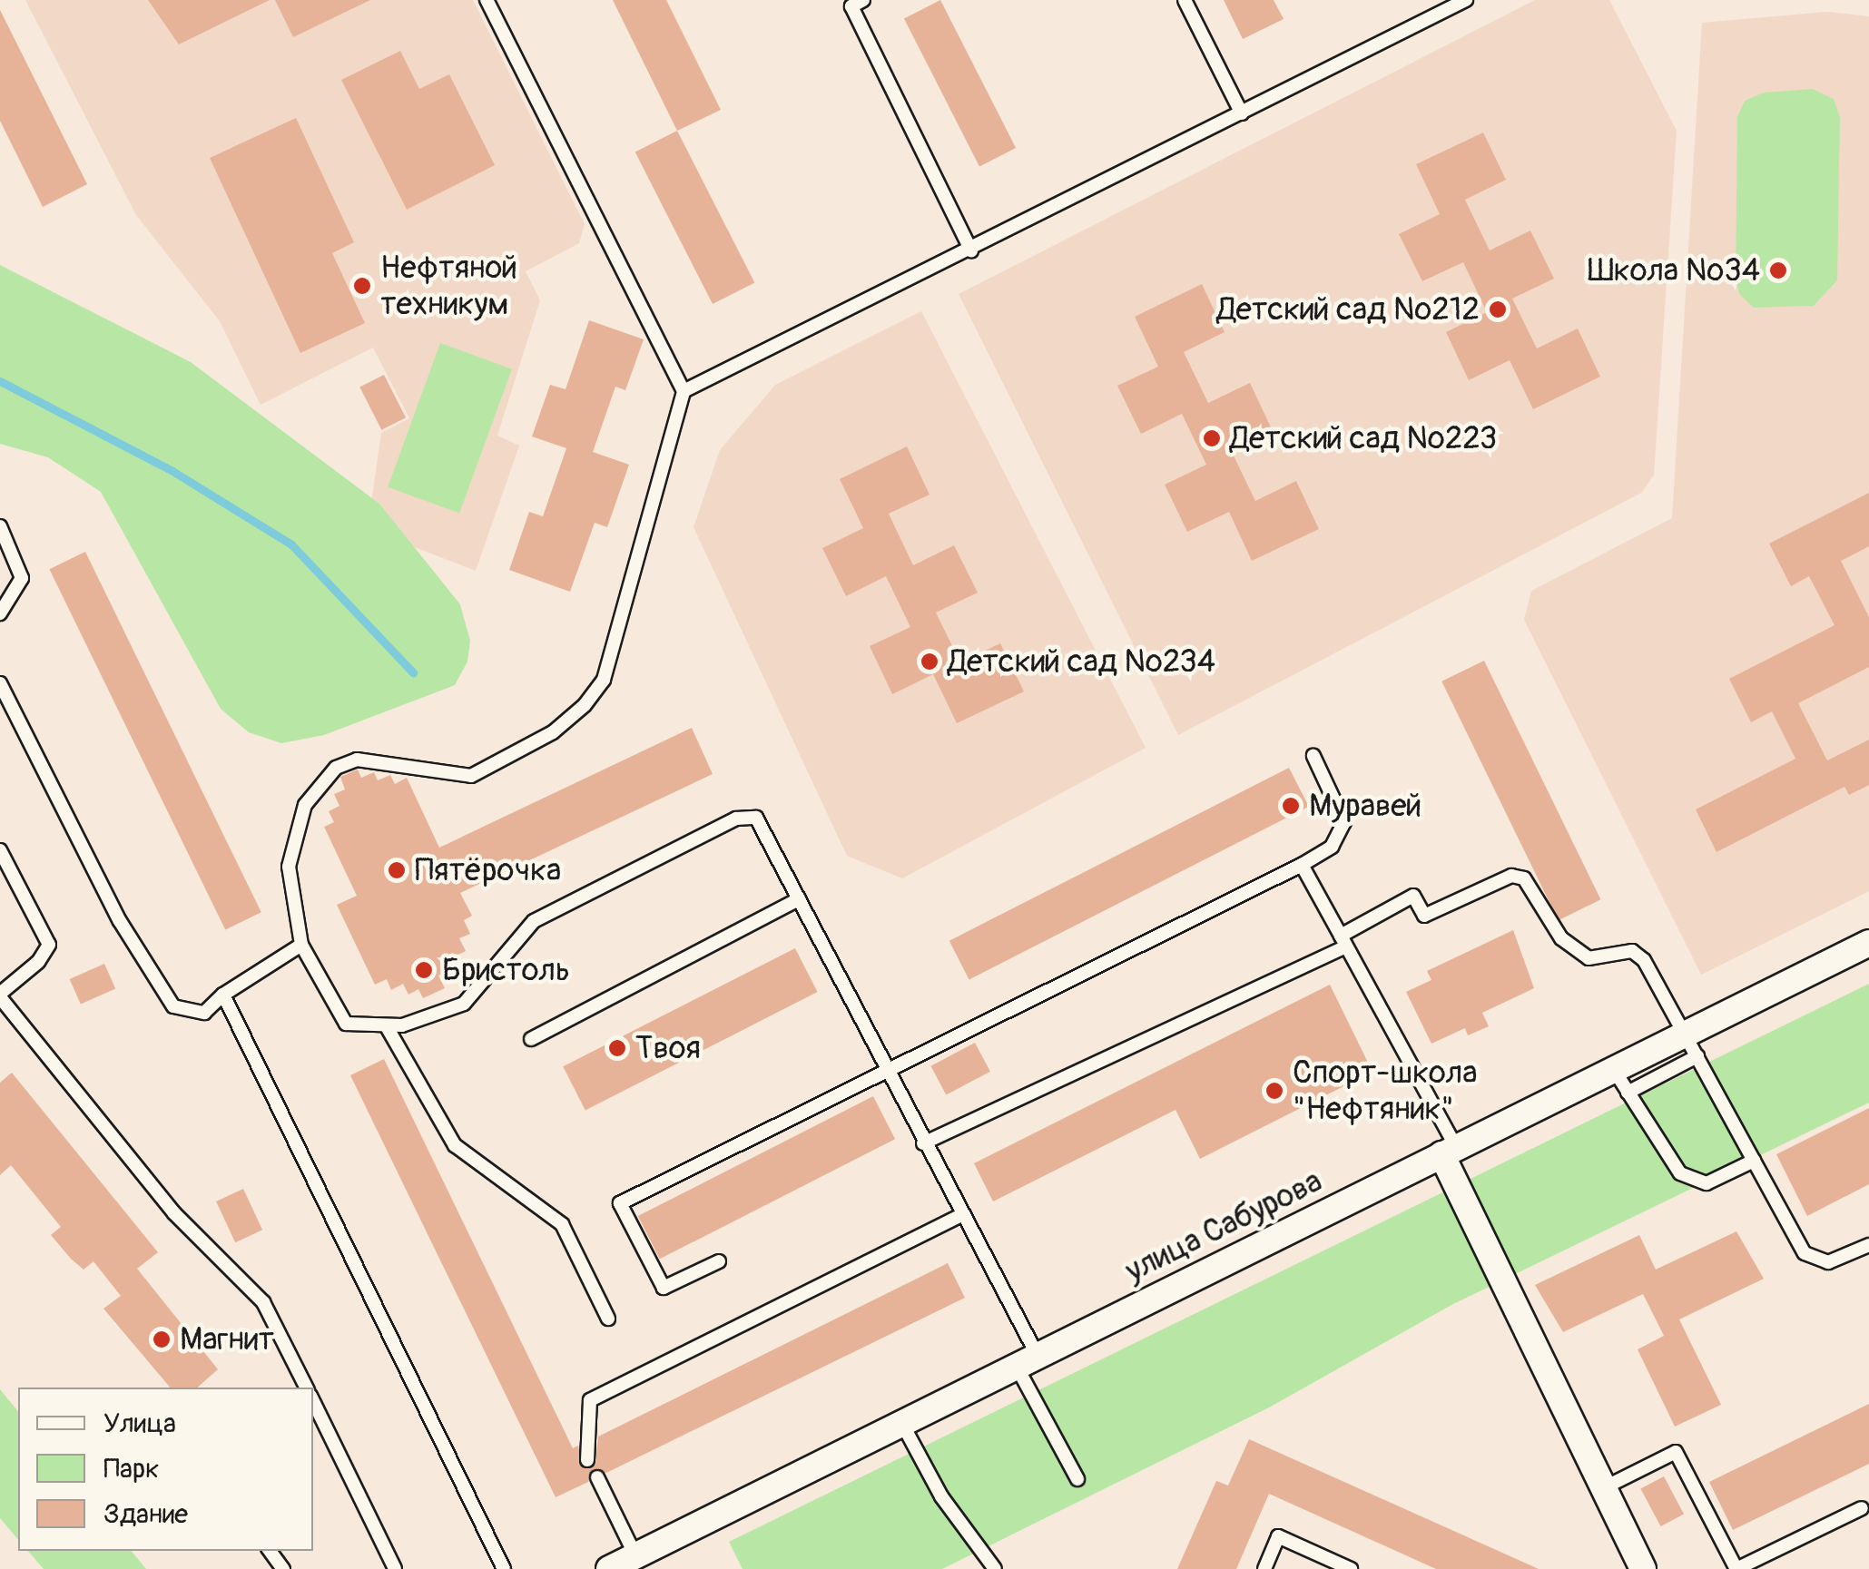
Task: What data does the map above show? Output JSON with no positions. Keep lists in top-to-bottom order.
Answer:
{
  "streets": {
    "street": ["улица Сабурова"]
  },
  "places": [
    "Школа №34",
    "Нефтяной техникум",
    "Детский сад №212",
    "Детский сад №223",
    "Детский сад №234",
    "Муравей",
    "Пятёрочка",
    "Бристоль",
    "Твоя",
    "Спорт-школа \"Нефтяник\"",
    "Магнит"
  ],
  "legend": ["Улица", "Парк", "Здание"]
}
